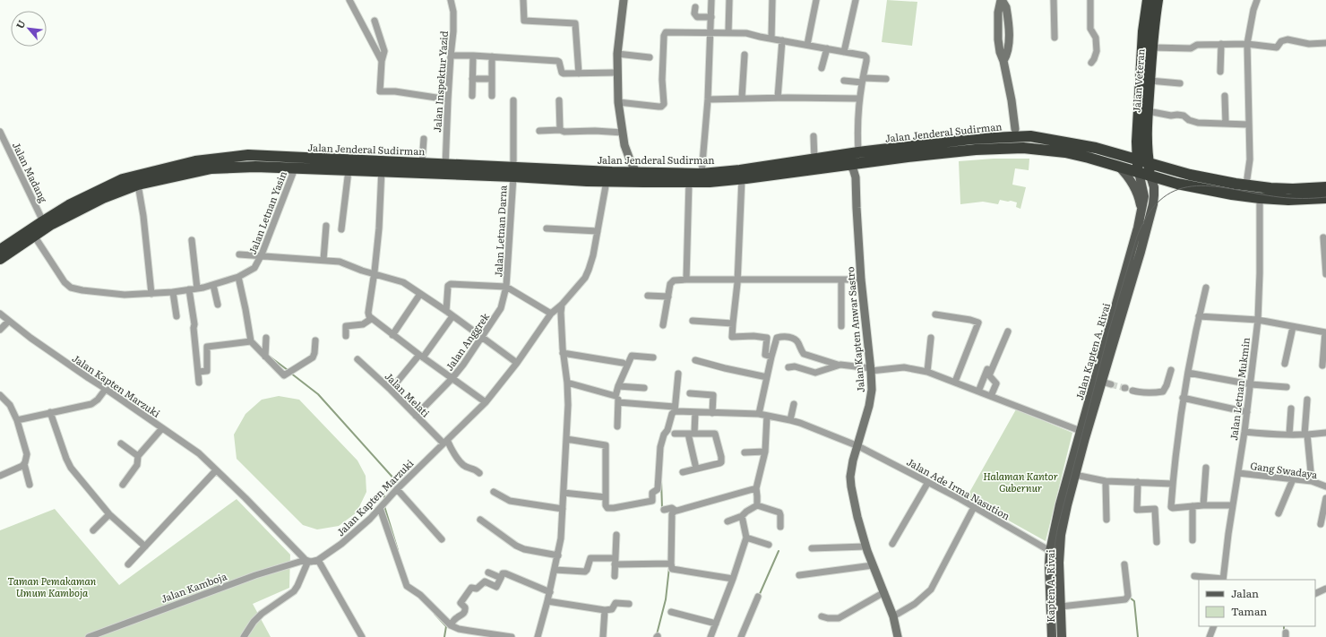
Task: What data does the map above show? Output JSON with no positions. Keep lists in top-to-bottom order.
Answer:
{
  "streets": {
    "highway": ["Jalan Veteran", "Jalan Jenderal Sudirman"],
    "main road": ["Jalan Kapten A. Rivai", "Kapten A. Rivai"],
    "street": [
      "Jalan Inspektur Yazid",
      "Jalan Madang",
      "Jalan Letnan Yasin",
      "Jalan Letnan Darna",
      "Jalan Kapten Anwar Sastro",
      "Jalan Anggrek",
      "Jalan Kapten Marzuki",
      "Jalan Letnan Mukmin",
      "Jalan Melati",
      "Gang Swadaya",
      "Jalan Ade Irma Nasution",
      "Jalan Kamboja"
    ]
  },
  "crossings": [
    ["Jalan Veteran", "Jalan Jenderal Sudirman"],
    ["Jalan Veteran", "Jalan Kapten A. Rivai"],
    ["Jalan Inspektur Yazid", "Jalan Jenderal Sudirman"],
    ["Jalan Jenderal Sudirman", "Jalan Madang"],
    ["Jalan Jenderal Sudirman", "Jalan Letnan Yasin"],
    ["Jalan Jenderal Sudirman", "Jalan Letnan Darna"],
    ["Jalan Jenderal Sudirman", "Jalan Kapten Anwar Sastro"],
    ["Jalan Jenderal Sudirman", "Jalan Kapten A. Rivai"],
    ["Jalan Jenderal Sudirman", "Jalan Kapten Marzuki"],
    ["Jalan Jenderal Sudirman", "Jalan Letnan Mukmin"],
    ["Jalan Letnan Darna", "Jalan Anggrek"],
    ["Jalan Kapten Anwar Sastro", "Jalan Ade Irma Nasution"],
    ["Jalan Anggrek", "Jalan Melati"],
    ["Jalan Kapten A. Rivai", "Kapten A. Rivai"],
    ["Jalan Kapten Marzuki", "Jalan Melati"],
    ["Jalan Kapten Marzuki", "Jalan Kamboja"],
    ["Jalan Letnan Mukmin", "Gang Swadaya"],
    ["Jalan Ade Irma Nasution", "Kapten A. Rivai"]
  ],
  "parks": ["Halaman Kantor Gubernur", "Taman Pemakaman Umum Kamboja"],
  "legend": ["Jalan", "Taman"],
  "north": "top left"
}
